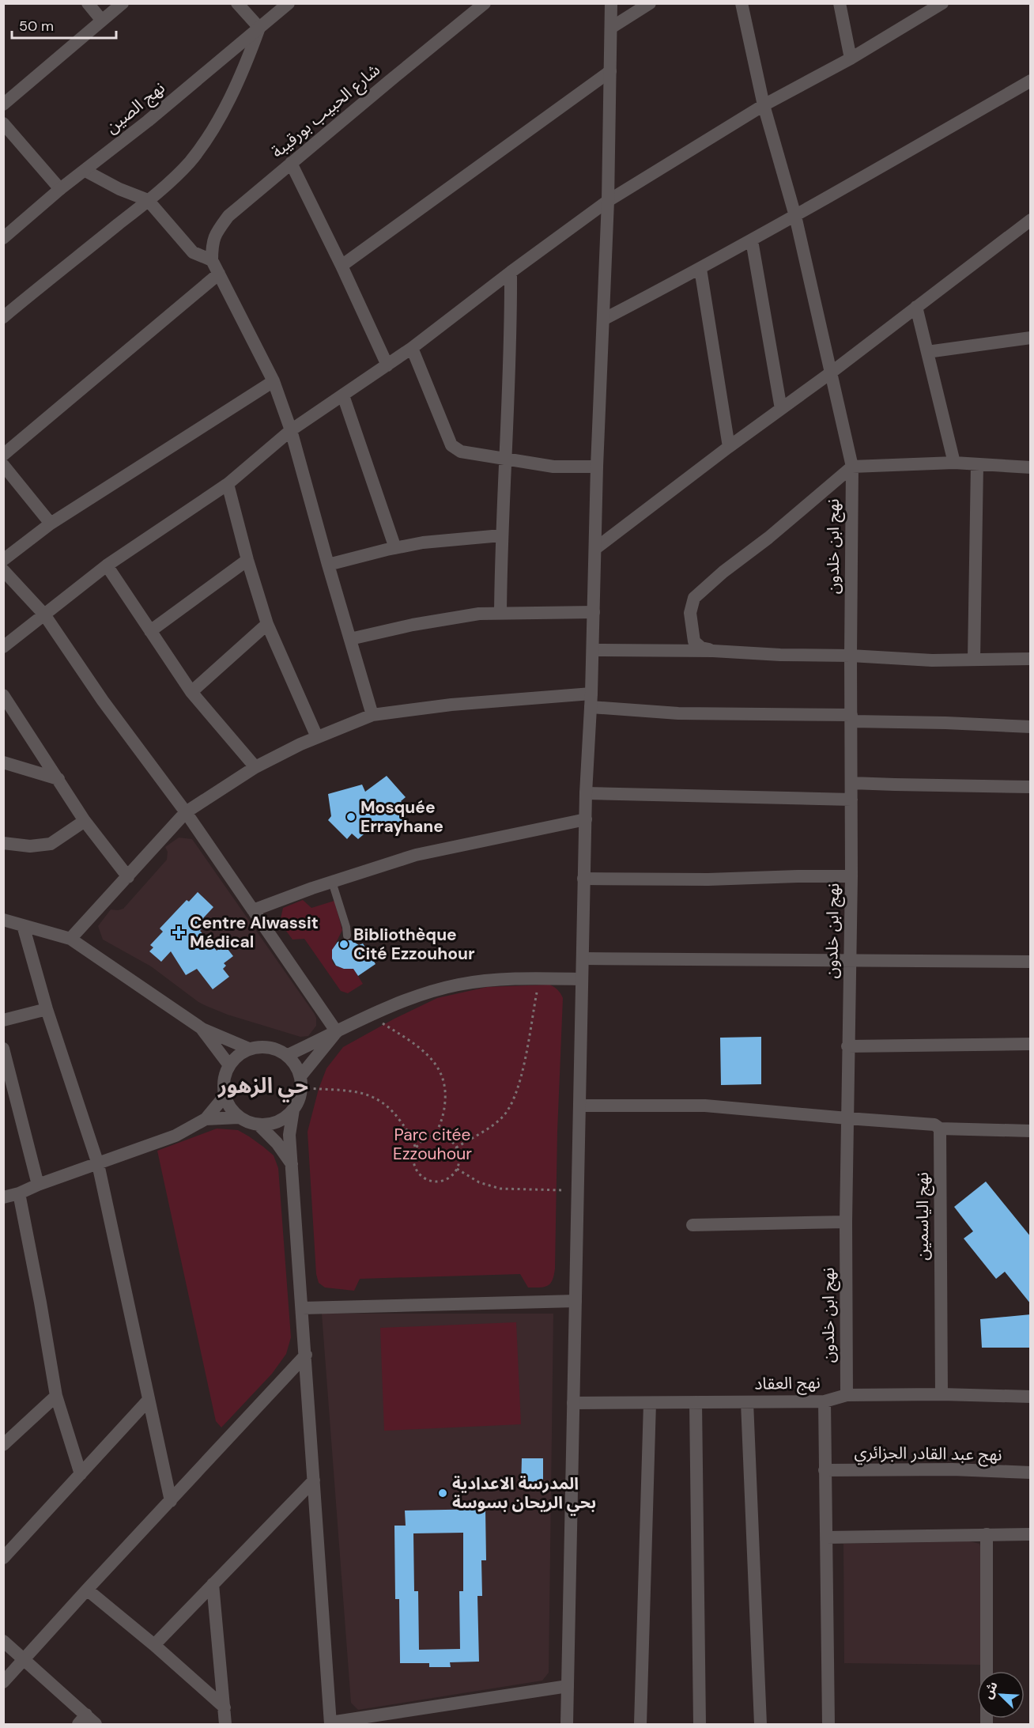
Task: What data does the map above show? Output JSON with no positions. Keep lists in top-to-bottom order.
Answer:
{
  "streets": {
    "street": [
      "نهج الصين",
      "شارع الحبيب بورقيبة",
      "نهج ابن خلدون",
      "نهج الياسمين",
      "نهج العقاد",
      "نهج عبد القادر الجزائري"
    ]
  },
  "crossings": [
    ["نهج ابن خلدون", "نهج العقاد"],
    ["نهج الياسمين", "نهج العقاد"]
  ],
  "districts": ["حي الزهور"],
  "parks": ["Parc citée Ezzouhour"],
  "places": {
    "other": ["Mosquée Errayhane", "Bibliothèque Cité Ezzouhour", "المدرسة الاعدادية بحي الريحان بسوسة"],
    "health": ["Centre Alwassit Médical"]
  },
  "scale_bar": "50 m",
  "north": "top left"
}
